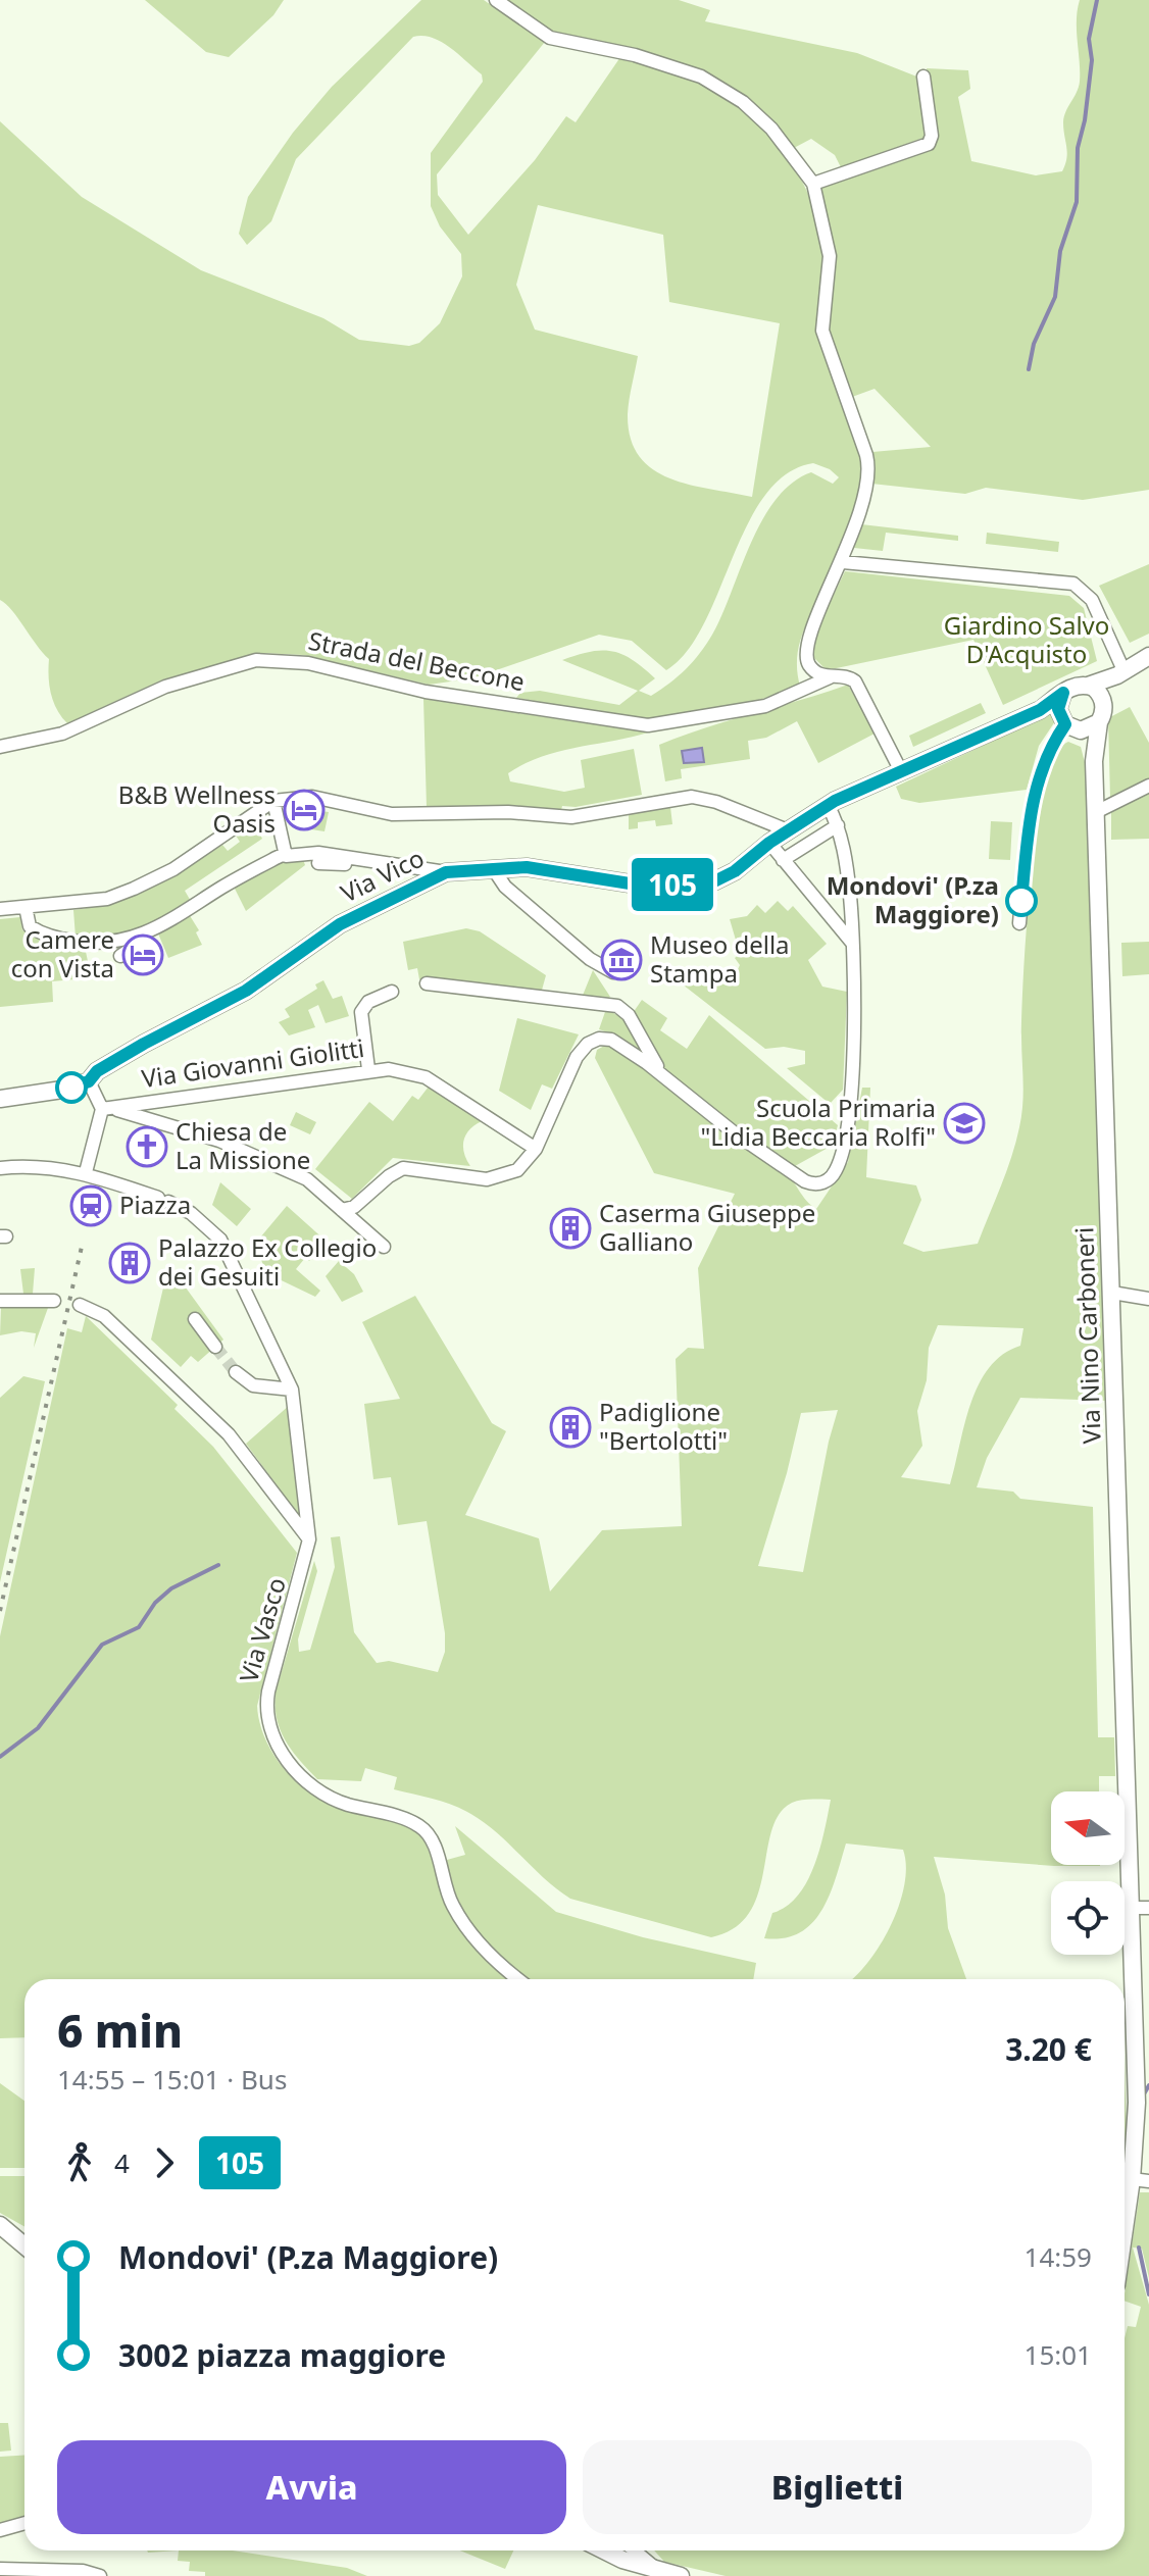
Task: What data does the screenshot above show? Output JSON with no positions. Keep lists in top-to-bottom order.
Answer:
{
  "streets": {
    "main road": ["Via Vico", "Via Nino Carboneri"],
    "street": ["Strada del Beccone", "Via Giovanni Giolitti", "Via Vasco"]
  },
  "crossings": [
    ["Via Vico", "Via Nino Carboneri"]
  ],
  "parks": ["Giardino Salvo D'Acquisto"],
  "places": {
    "hotel": ["B&B Wellness Oasis", "Camere con Vista"],
    "other": ["Mondovi' (P.za Maggiore)"],
    "museum": ["Museo della Stampa"],
    "school or university": ["Scuola Primaria \"Lidia Beccaria Rolfi\""],
    "church": ["Chiesa de La Missione"],
    "station": ["Piazza"],
    "building": ["Caserma Giuseppe Galliano", "Palazzo Ex Collegio dei Gesuiti", "Padiglione \"Bertolotti\""]
  },
  "lines": ["bus line 105"],
  "north": "left",
  "page": {
    "on_map": "105",
    "heading": ["6 min", "14:55 – 15:01 · Bus", "3.20 €"],
    "legs": ["4", "105"],
    "list": [
      {
        "name": "Mondovi' (P.za Maggiore)",
        "value": "14:59"
      },
      {
        "name": "3002 piazza maggiore",
        "value": "15:01"
      }
    ],
    "buttons": ["Avvia", "Biglietti"]
  }
}
